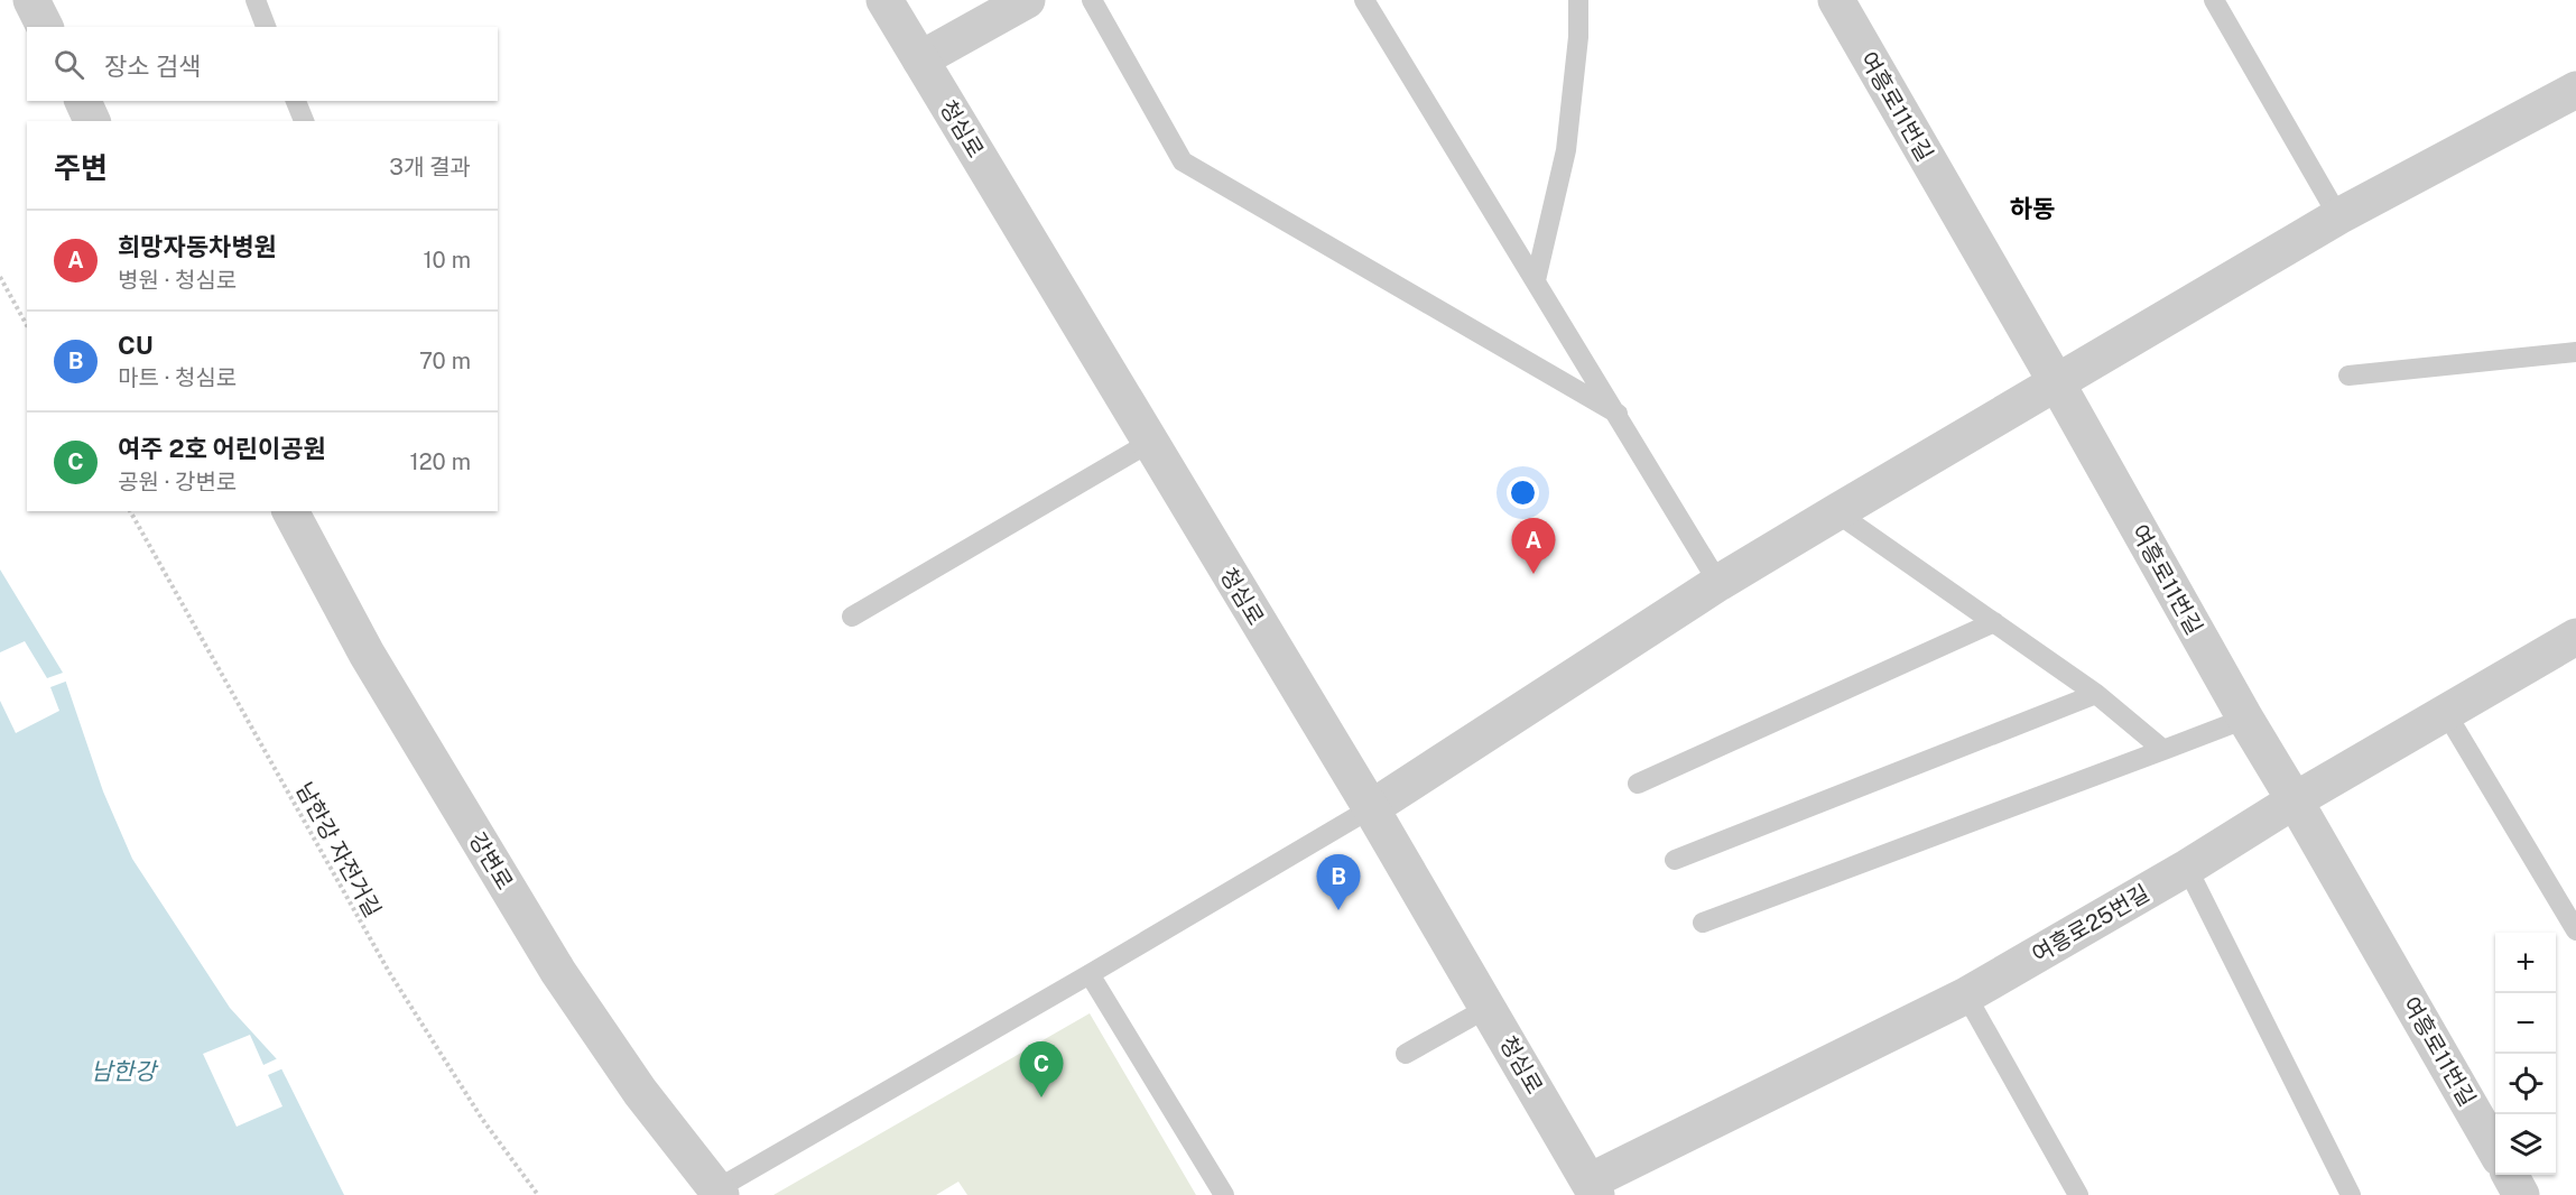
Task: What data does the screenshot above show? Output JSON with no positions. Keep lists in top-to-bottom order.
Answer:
{
  "streets": {
    "street": [
      "여흥로11번길",
      "청심로",
      "강변로",
      "여흥로25번길"
    ],
    "path": ["남한강 자전거길"]
  },
  "crossings": [
    ["여흥로11번길", "여흥로25번길"],
    ["청심로", "여흥로25번길"]
  ],
  "districts": ["하동"],
  "water": ["남한강"],
  "page": {
    "search": "장소 검색",
    "heading": ["주변", "3개 결과"],
    "list": [
      {
        "mark": "A",
        "name": "희망자동차병원",
        "note": "병원 · 청심로",
        "value": "10 m"
      },
      {
        "mark": "B",
        "name": "CU",
        "note": "마트 · 청심로",
        "value": "70 m"
      },
      {
        "mark": "C",
        "name": "여주 2호 어린이공원",
        "note": "공원 · 강변로",
        "value": "120 m"
      }
    ],
    "pins": ["A", "B", "C"],
    "map_buttons": ["+", "−"]
  }
}
